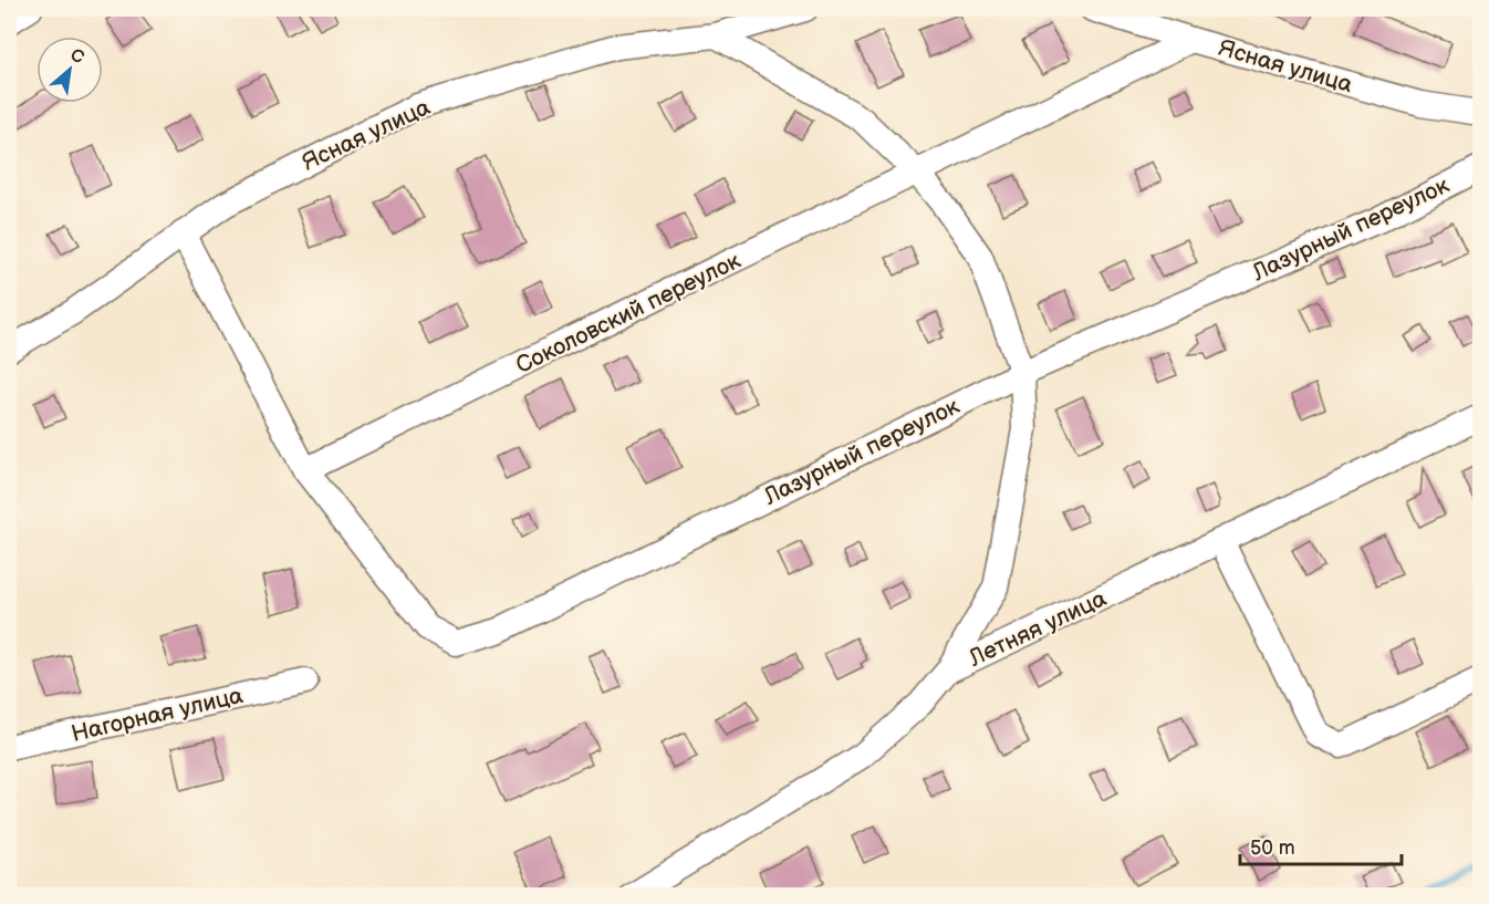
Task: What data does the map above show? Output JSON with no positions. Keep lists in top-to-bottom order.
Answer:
{
  "streets": {
    "street": [
      "Ясная улица",
      "Лазурный переулок",
      "Соколовский переулок",
      "Летняя улица",
      "Нагорная улица"
    ]
  },
  "crossings": [
    ["Ясная улица", "Соколовский переулок"],
    ["Лазурный переулок", "Соколовский переулок"]
  ],
  "scale_bar": "50 m",
  "north": "top right"
}
